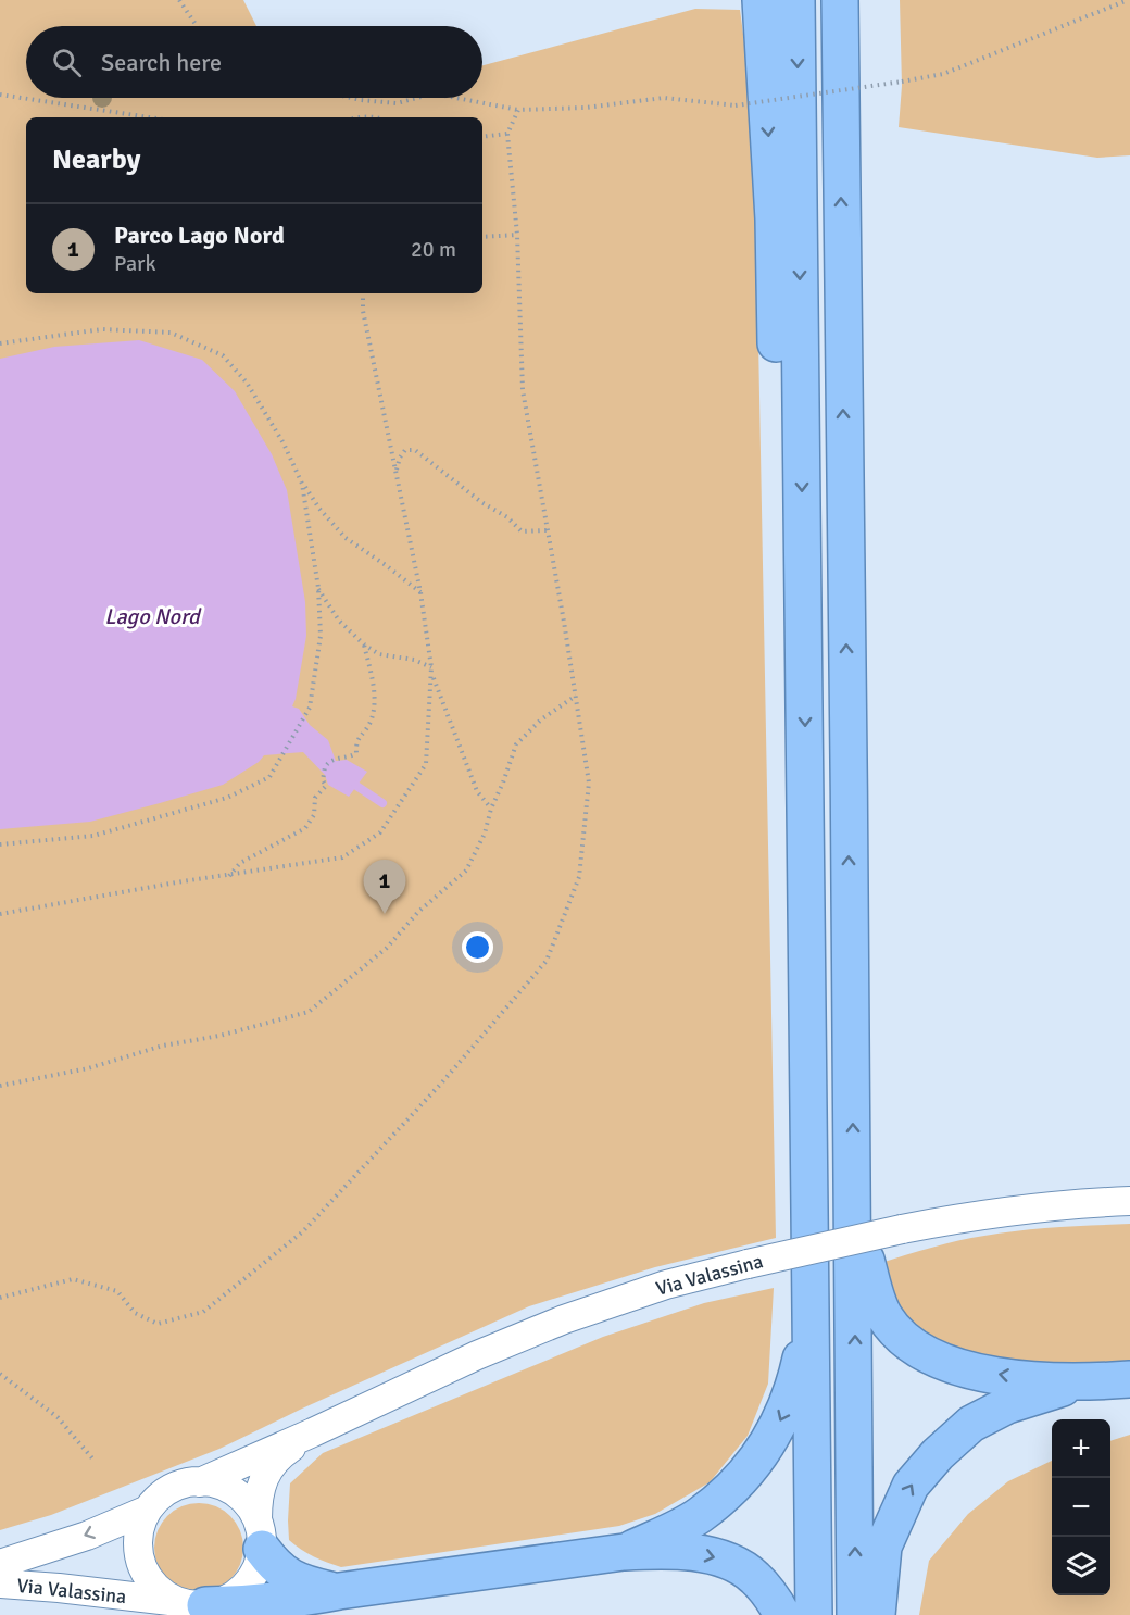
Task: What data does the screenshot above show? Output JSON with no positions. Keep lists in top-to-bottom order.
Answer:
{
  "streets": {
    "street": ["Via Valassina"]
  },
  "water": ["Lago Nord"],
  "page": {
    "search": "Search here",
    "heading": "Nearby",
    "list": [
      {
        "mark": "1",
        "name": "Parco Lago Nord",
        "note": "Park",
        "value": "20 m"
      }
    ],
    "pins": "1",
    "map_buttons": ["+", "−"]
  }
}
